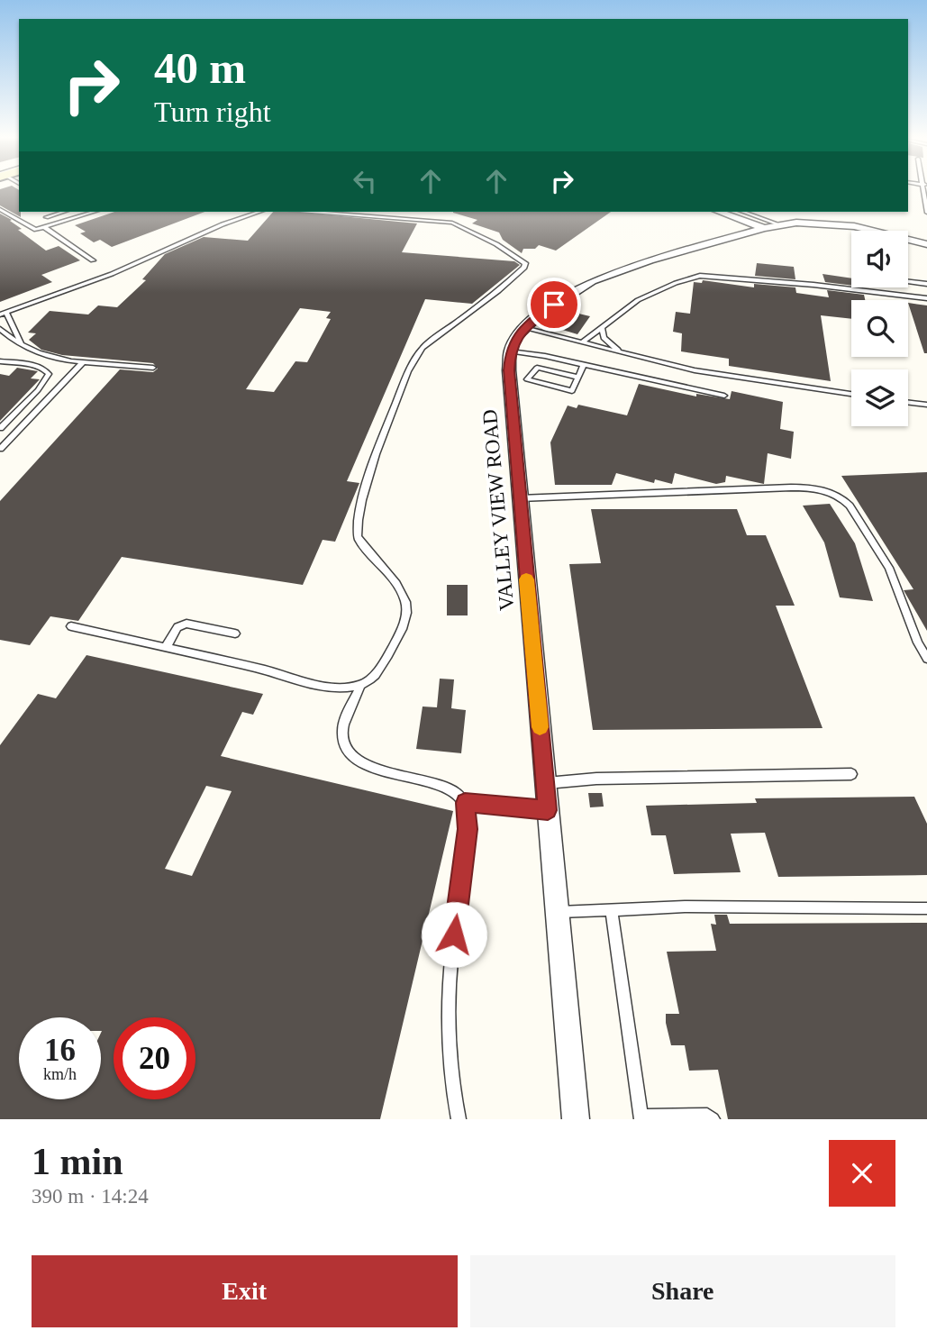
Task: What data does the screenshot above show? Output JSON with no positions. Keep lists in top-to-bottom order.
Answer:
{
  "streets": {
    "street": ["VALLEY VIEW ROAD"]
  },
  "page": {
    "turn": ["40 m", "Turn right"],
    "speed": "16 km/h",
    "limit": "20",
    "heading": ["1 min", "390 m · 14:24"],
    "buttons": ["Exit", "Share"]
  }
}
